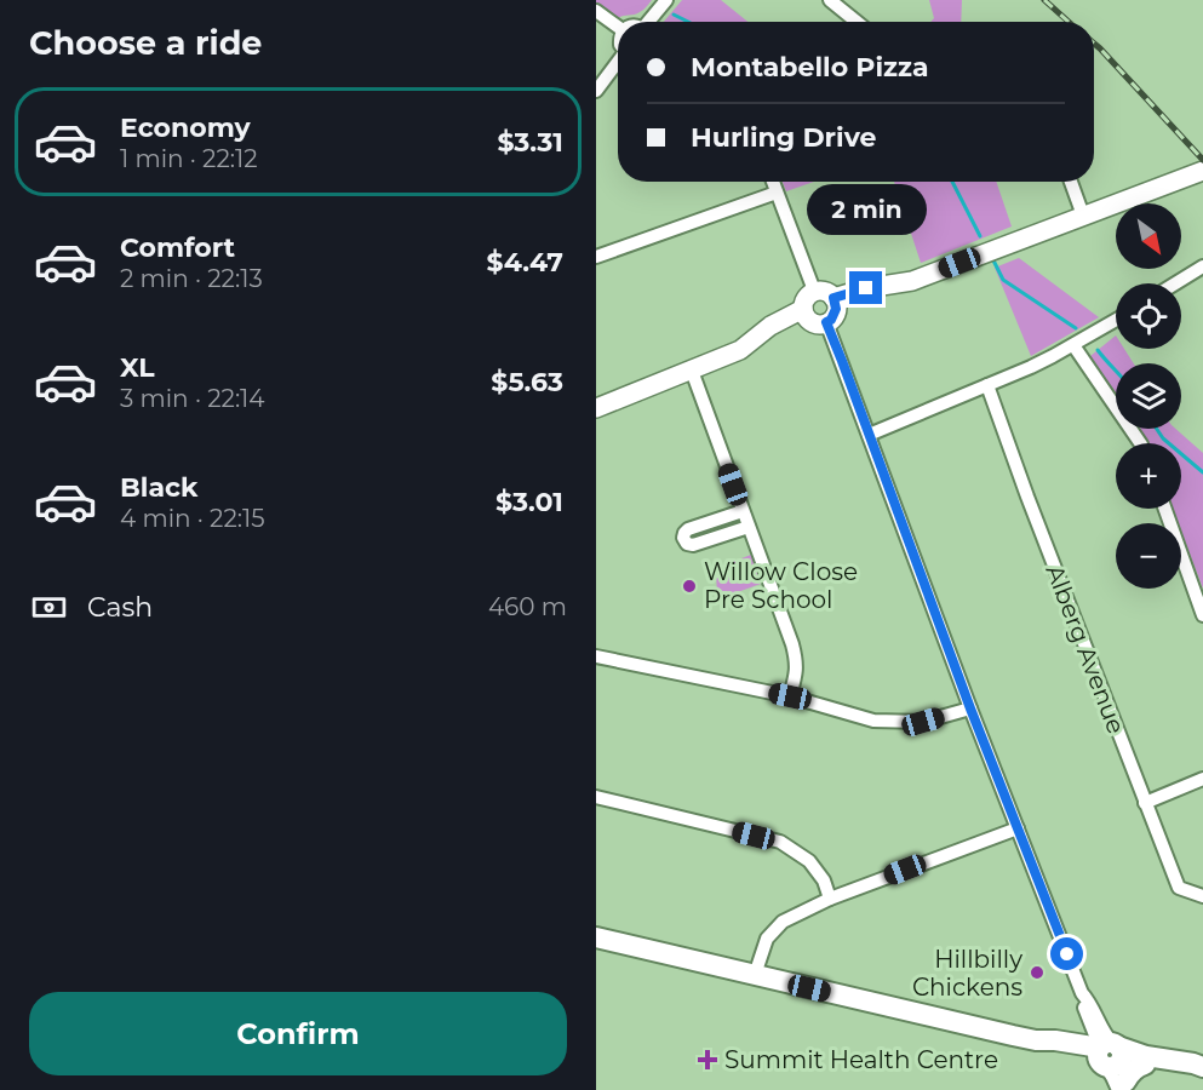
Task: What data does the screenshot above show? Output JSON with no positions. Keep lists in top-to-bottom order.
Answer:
{
  "streets": {
    "street": ["Alberg Avenue"]
  },
  "places": {
    "other": ["Willow Close Pre School", "Hillbilly Chickens"],
    "health": ["Summit Health Centre"]
  },
  "north": "bottom right",
  "page": {
    "heading": "Choose a ride",
    "banner": ["Montabello Pizza", "Hurling Drive"],
    "list": [
      {
        "name": "Economy",
        "note": "1 min · 22:12",
        "value": "$3.31"
      },
      {
        "name": "Comfort",
        "note": "2 min · 22:13",
        "value": "$4.47"
      },
      {
        "name": "XL",
        "note": "3 min · 22:14",
        "value": "$5.63"
      },
      {
        "name": "Black",
        "note": "4 min · 22:15",
        "value": "$3.01"
      }
    ],
    "bubble": "2 min",
    "map_buttons": ["+", "−"],
    "pay": ["Cash", "460 m"],
    "buttons": "Confirm"
  }
}
